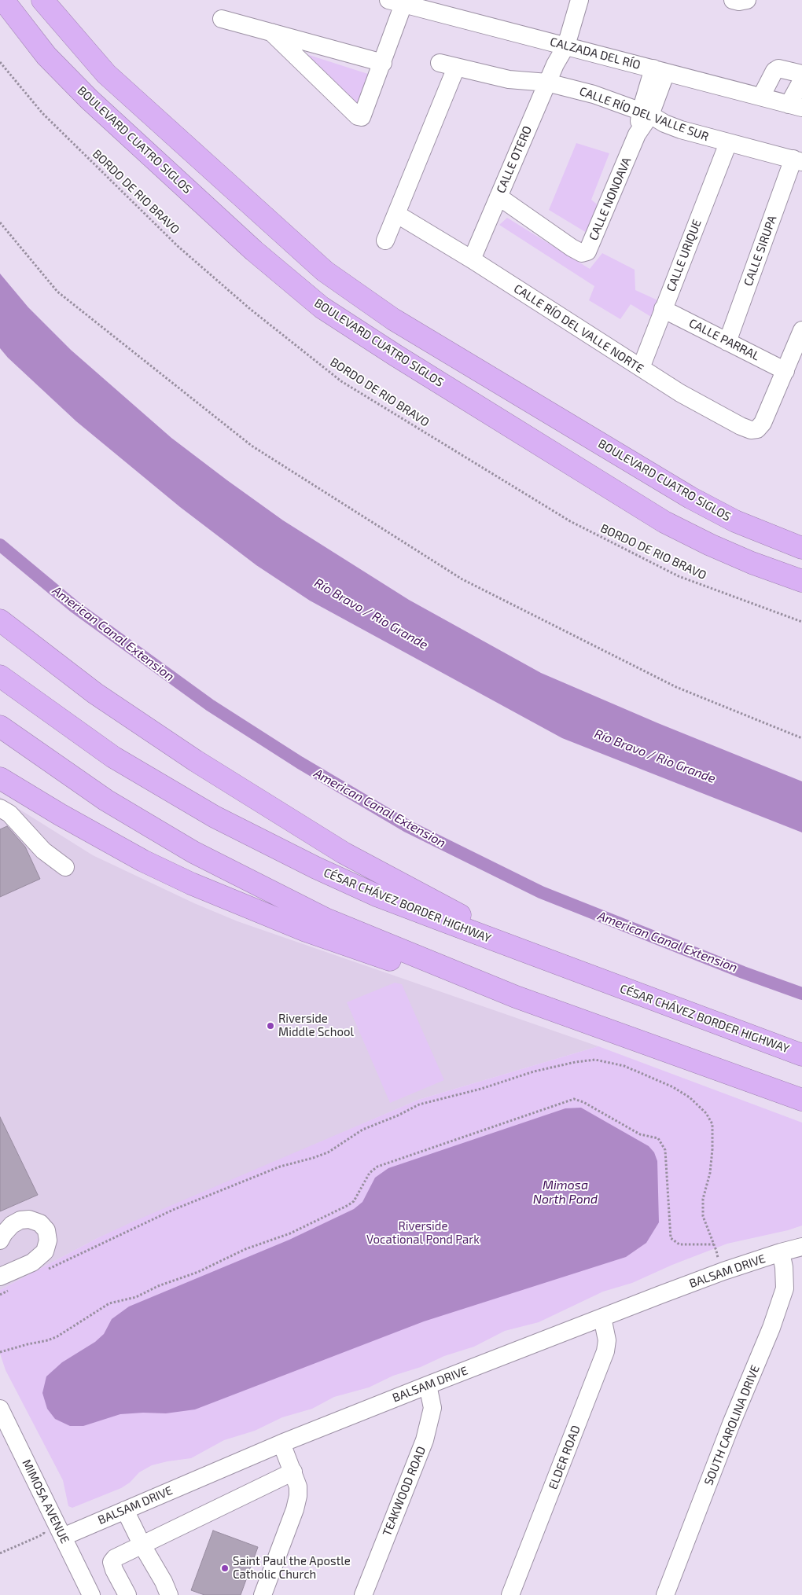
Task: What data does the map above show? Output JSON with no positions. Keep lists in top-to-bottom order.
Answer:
{
  "streets": {
    "highway": ["BOULEVARD CUATRO SIGLOS", "CÉSAR CHÁVEZ BORDER HIGHWAY"],
    "street": [
      "CALZADA DEL RÍO",
      "CALLE RÍO DEL VALLE SUR",
      "CALLE OTERO",
      "CALLE NONOAVA",
      "CALLE SIRUPA",
      "CALLE URIQUE",
      "CALLE RÍO DEL VALLE NORTE",
      "CALLE PARRAL",
      "BALSAM DRIVE",
      "SOUTH CAROLINA DRIVE",
      "ELDER ROAD",
      "TEAKWOOD ROAD",
      "MIMOSA AVENUE"
    ],
    "path": ["BORDO DE RIO BRAVO"]
  },
  "crossings": [
    ["CALZADA DEL RÍO", "CALLE OTERO"],
    ["CALZADA DEL RÍO", "CALLE NONOAVA"],
    ["CALLE RÍO DEL VALLE SUR", "CALLE OTERO"],
    ["CALLE RÍO DEL VALLE SUR", "CALLE NONOAVA"],
    ["CALLE RÍO DEL VALLE SUR", "CALLE SIRUPA"],
    ["CALLE RÍO DEL VALLE SUR", "CALLE URIQUE"],
    ["CALLE RÍO DEL VALLE SUR", "CALLE RÍO DEL VALLE NORTE"],
    ["CALLE OTERO", "CALLE NONOAVA"],
    ["CALLE OTERO", "CALLE RÍO DEL VALLE NORTE"],
    ["CALLE SIRUPA", "CALLE PARRAL"],
    ["CALLE URIQUE", "CALLE RÍO DEL VALLE NORTE"],
    ["CALLE URIQUE", "CALLE PARRAL"],
    ["CALLE RÍO DEL VALLE NORTE", "CALLE PARRAL"],
    ["BALSAM DRIVE", "SOUTH CAROLINA DRIVE"],
    ["BALSAM DRIVE", "ELDER ROAD"],
    ["BALSAM DRIVE", "TEAKWOOD ROAD"],
    ["BALSAM DRIVE", "MIMOSA AVENUE"]
  ],
  "water": ["Río Bravo / Rio Grande", "American Canal Extension", "Mimosa North Pond"],
  "parks": ["Riverside Vocational Pond Park"],
  "places": ["Riverside Middle School", "Saint Paul the Apostle Catholic Church"]
}
